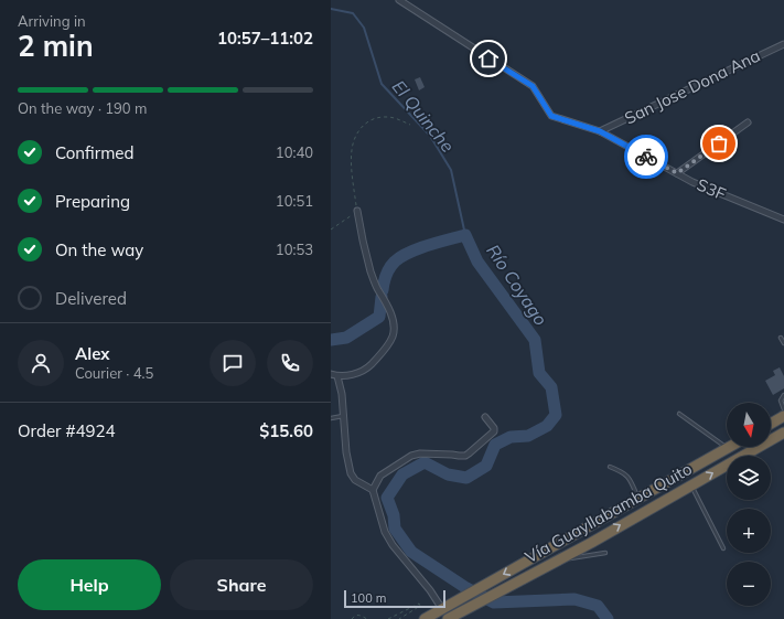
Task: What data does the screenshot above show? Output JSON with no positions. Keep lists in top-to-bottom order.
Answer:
{
  "streets": {
    "highway": ["Vía Guayllabamba Quito"],
    "street": ["San Jose Dona Ana", "S3F"]
  },
  "crossings": [
    ["San Jose Dona Ana", "S3F"]
  ],
  "water": ["El Quinche", "Río Coyago"],
  "scale_bar": "100 m",
  "north": "bottom",
  "page": {
    "heading": ["2 min", "Arriving in", "10:57–11:02"],
    "panel": [
      "Alex",
      "Courier · 4.5",
      "Order #4924",
      "$15.60"
    ],
    "bar": "On the way · 190 m",
    "list": [
      ["Confirmed", "10:40"],
      ["Preparing", "10:51"],
      ["On the way", "10:53"],
      "Delivered"
    ],
    "map_buttons": ["+", "−"],
    "buttons": ["Help", "Share"],
    "scale": "100 m"
  }
}
